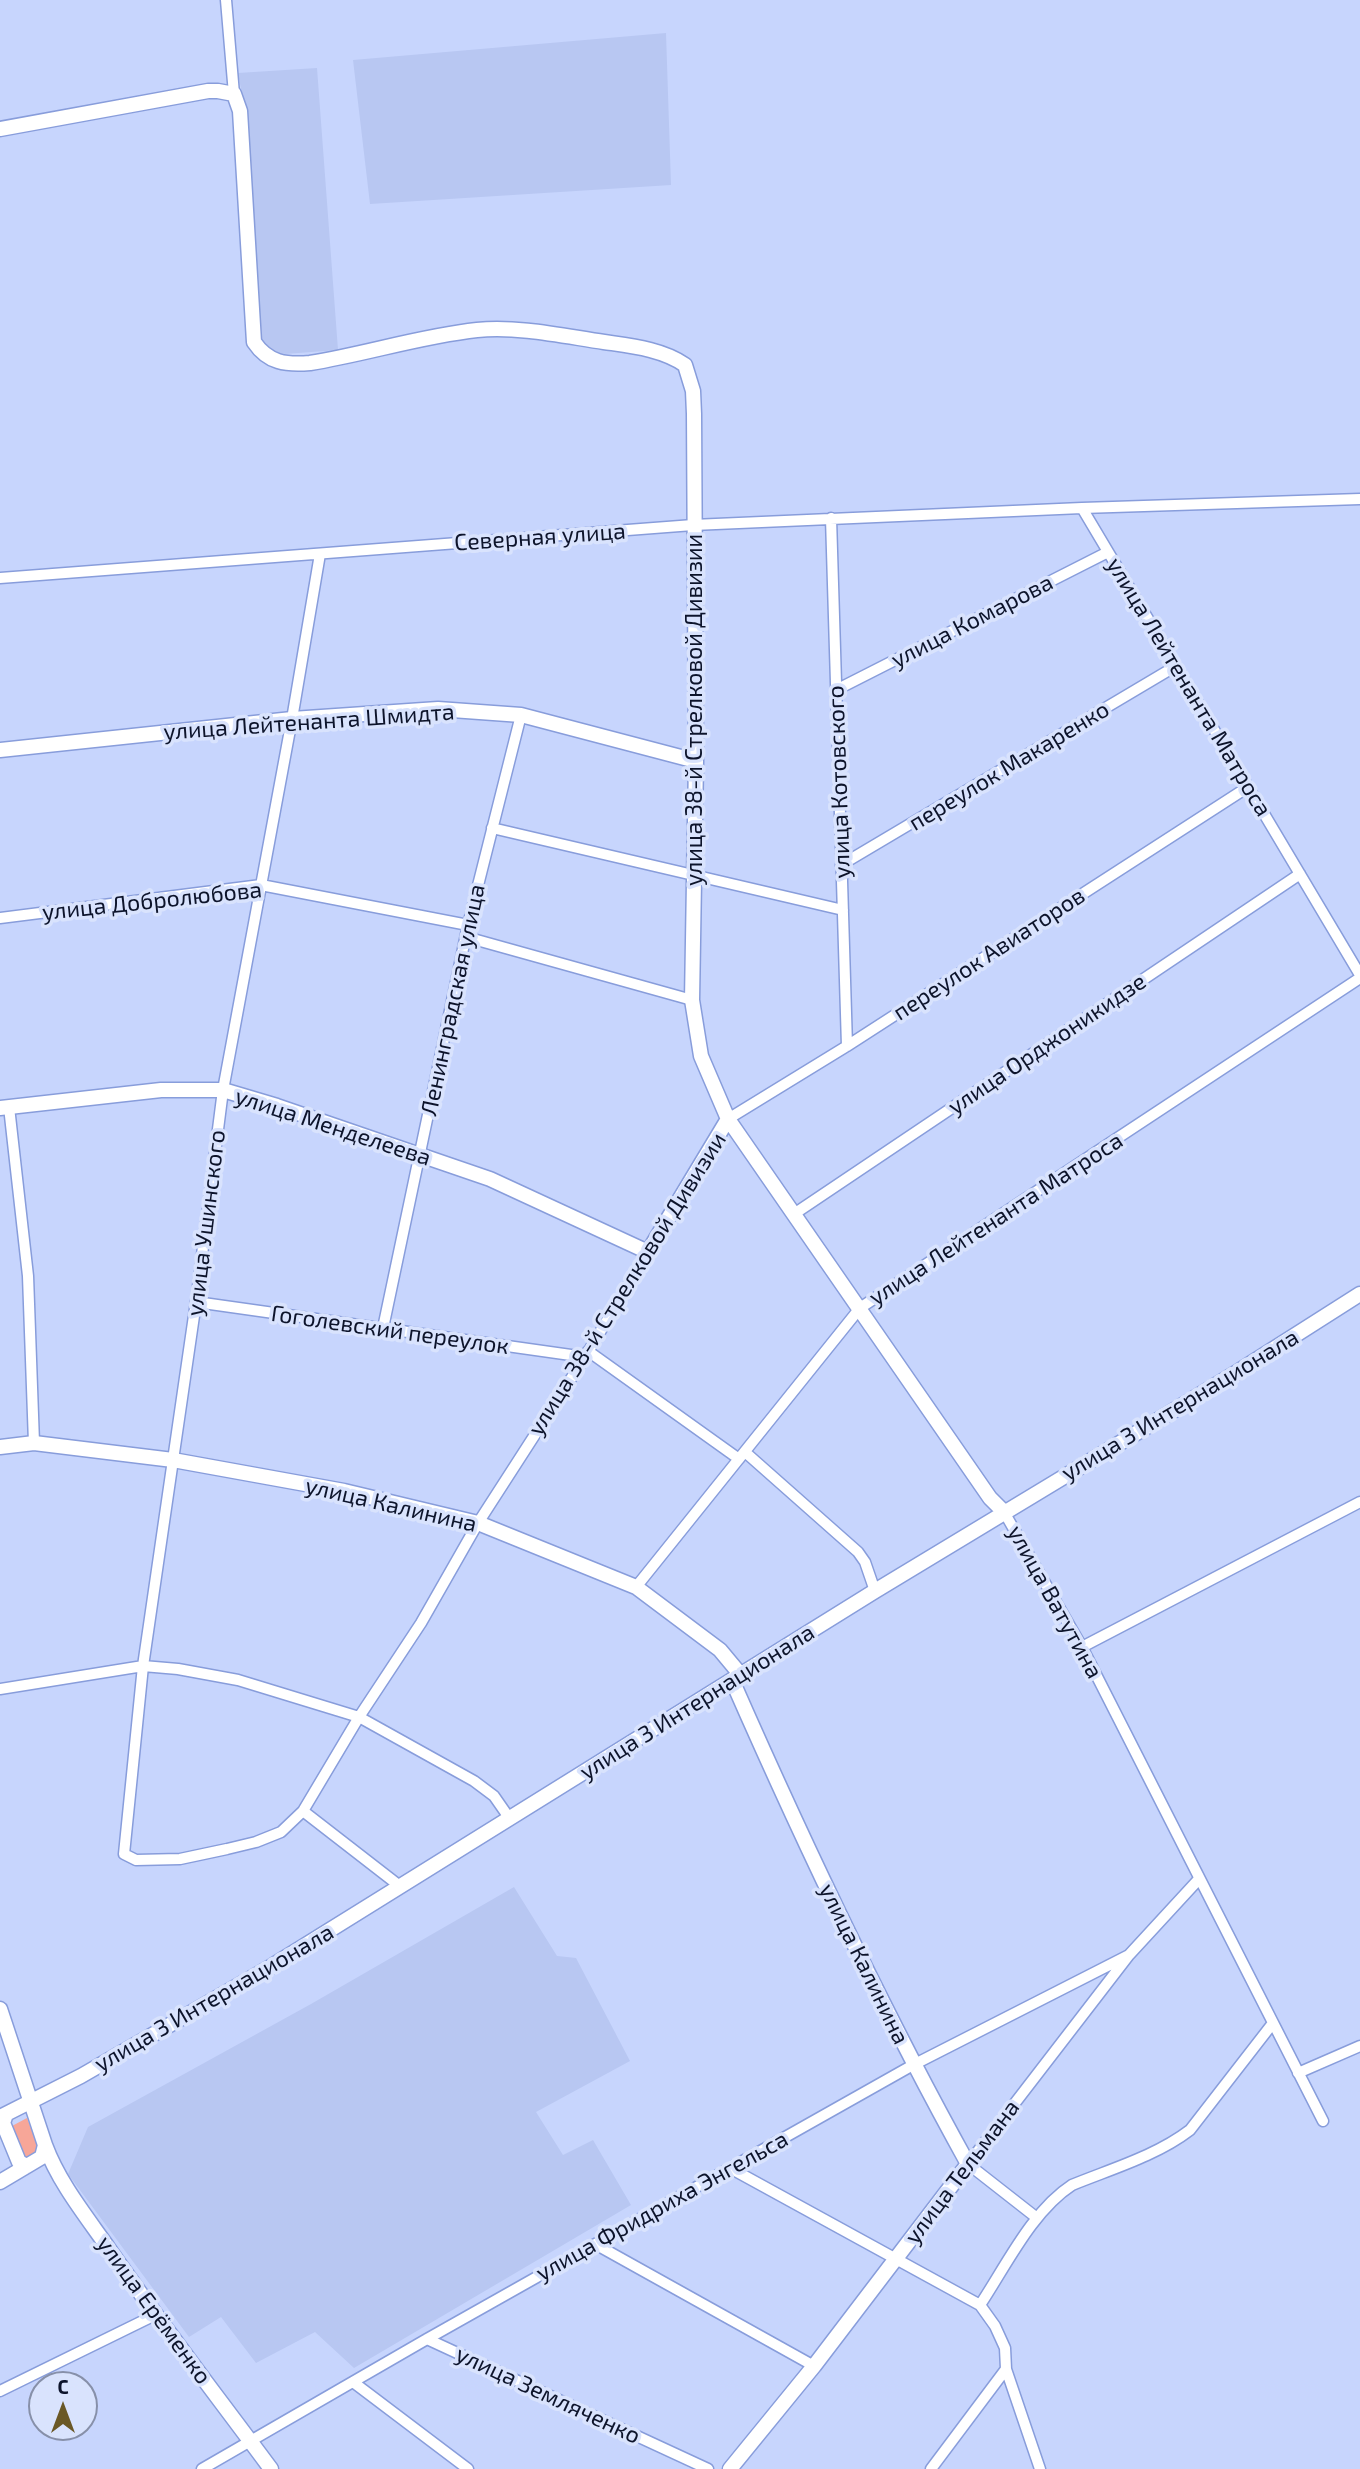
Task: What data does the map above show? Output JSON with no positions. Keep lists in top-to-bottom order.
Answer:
{
  "streets": {
    "street": [
      "Северная улица",
      "улица Комарова",
      "улица Лейтенанта Матроса",
      "улица 38-й Стрелковой Дивизии",
      "улица Лейтенанта Шмидта",
      "переулок Макаренко",
      "улица Котовского",
      "улица Добролюбова",
      "переулок Авиаторов",
      "Ленинградская улица",
      "улица Орджоникидзе",
      "улица Менделеева",
      "улица Ушинского",
      "Гоголевский переулок",
      "улица 3 Интернационала",
      "улица Калинина",
      "улица Ватутина",
      "улица Тельмана",
      "улица Фридриха Энгельса",
      "улица Ерёменко",
      "улица Земляченко"
    ]
  },
  "crossings": [
    ["Северная улица", "улица Лейтенанта Матроса"],
    ["Северная улица", "улица 38-й Стрелковой Дивизии"],
    ["Северная улица", "улица Котовского"],
    ["Северная улица", "улица Ушинского"],
    ["улица Комарова", "улица Лейтенанта Матроса"],
    ["улица Комарова", "улица Котовского"],
    ["улица Лейтенанта Матроса", "переулок Макаренко"],
    ["улица Лейтенанта Матроса", "переулок Авиаторов"],
    ["улица Лейтенанта Матроса", "улица Орджоникидзе"],
    ["улица Лейтенанта Матроса", "Гоголевский переулок"],
    ["улица Лейтенанта Матроса", "улица Калинина"],
    ["улица Лейтенанта Матроса", "улица Ватутина"],
    ["улица 38-й Стрелковой Дивизии", "улица Лейтенанта Шмидта"],
    ["улица 38-й Стрелковой Дивизии", "переулок Авиаторов"],
    ["улица 38-й Стрелковой Дивизии", "улица Менделеева"],
    ["улица 38-й Стрелковой Дивизии", "улица Ушинского"],
    ["улица 38-й Стрелковой Дивизии", "Гоголевский переулок"],
    ["улица 38-й Стрелковой Дивизии", "улица Калинина"],
    ["улица 38-й Стрелковой Дивизии", "улица Ватутина"],
    ["улица Лейтенанта Шмидта", "Ленинградская улица"],
    ["улица Лейтенанта Шмидта", "улица Ушинского"],
    ["переулок Макаренко", "улица Котовского"],
    ["улица Котовского", "переулок Авиаторов"],
    ["улица Добролюбова", "Ленинградская улица"],
    ["улица Добролюбова", "улица Ушинского"],
    ["переулок Авиаторов", "улица Ватутина"],
    ["Ленинградская улица", "улица Менделеева"],
    ["Ленинградская улица", "Гоголевский переулок"],
    ["улица Орджоникидзе", "улица Ватутина"],
    ["улица Менделеева", "улица Ушинского"],
    ["улица Ушинского", "Гоголевский переулок"],
    ["улица Ушинского", "улица Калинина"],
    ["Гоголевский переулок", "улица 3 Интернационала"],
    ["улица 3 Интернационала", "улица Калинина"],
    ["улица 3 Интернационала", "улица Ватутина"],
    ["улица Калинина", "улица Тельмана"],
    ["улица Калинина", "улица Фридриха Энгельса"],
    ["улица Ватутина", "улица Тельмана"],
    ["улица Тельмана", "улица Фридриха Энгельса"],
    ["улица Фридриха Энгельса", "улица Ерёменко"],
    ["улица Фридриха Энгельса", "улица Земляченко"]
  ],
  "north": "top"
}
